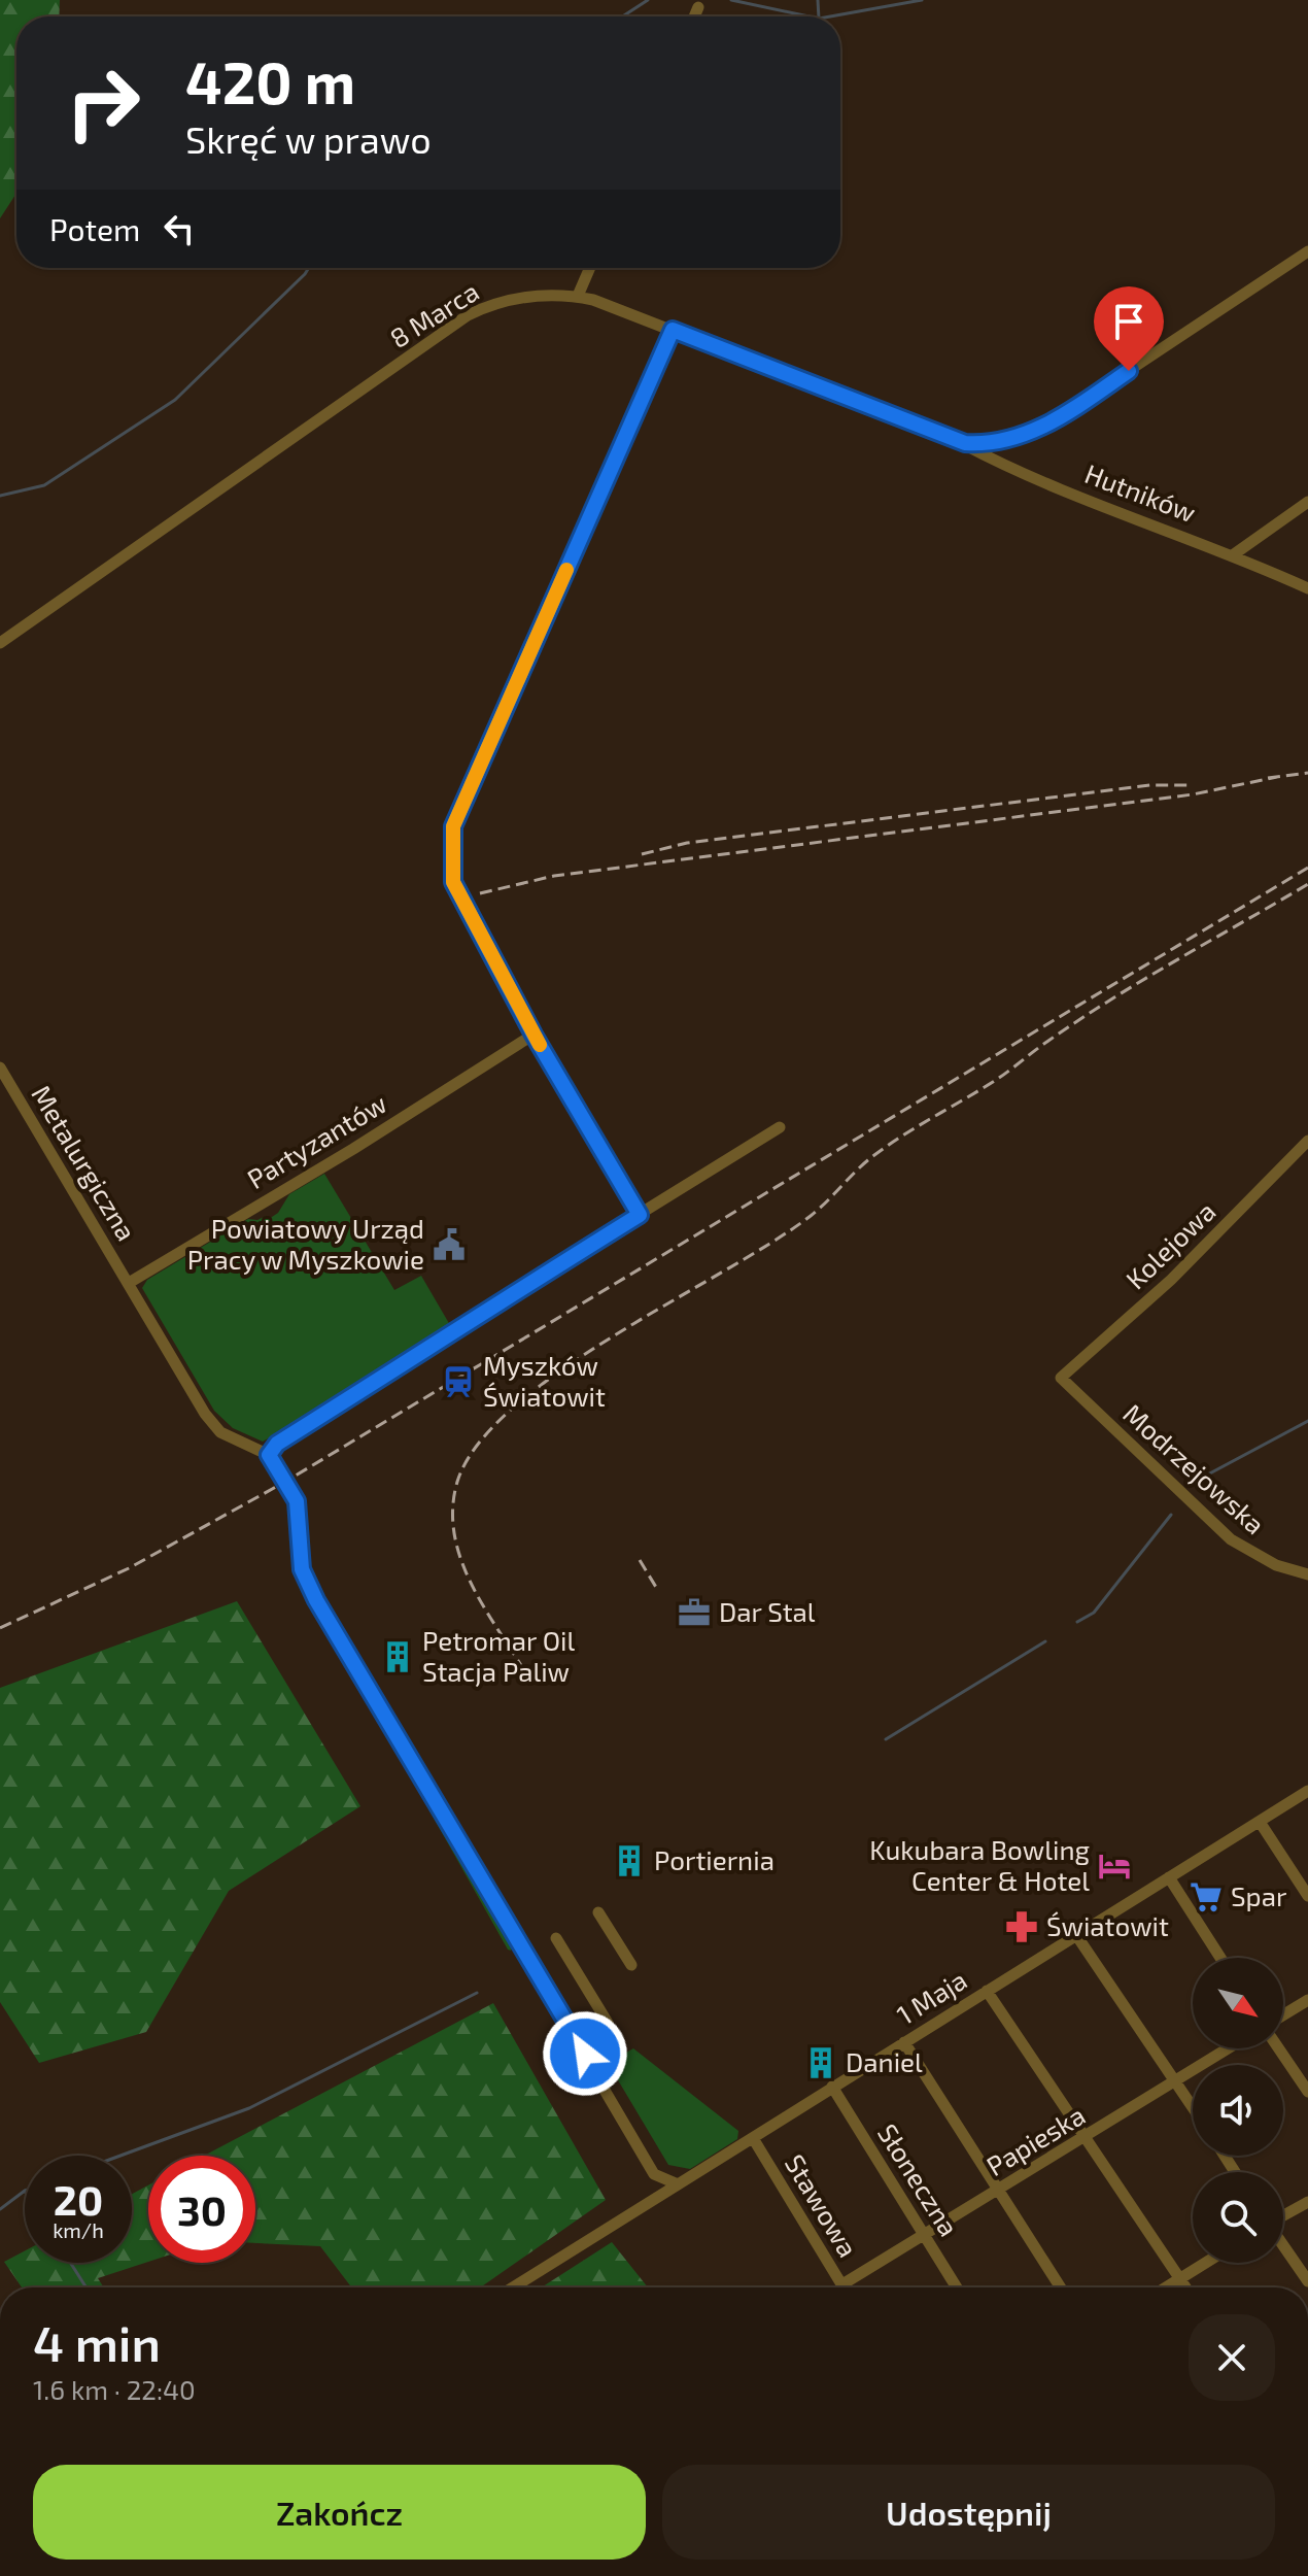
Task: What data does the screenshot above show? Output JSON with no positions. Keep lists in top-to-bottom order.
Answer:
{
  "streets": {
    "street": [
      "8 Marca",
      "Hutników",
      "Partyzantów",
      "Metalurgiczna",
      "Kolejowa",
      "Modrzejowska",
      "1 Maja",
      "Papieska",
      "Słoneczna",
      "Stawowa"
    ]
  },
  "crossings": [
    ["8 Marca", "Hutników"],
    ["Partyzantów", "Metalurgiczna"],
    ["Kolejowa", "Modrzejowska"],
    ["1 Maja", "Słoneczna"],
    ["1 Maja", "Stawowa"],
    ["Papieska", "Słoneczna"],
    ["Papieska", "Stawowa"]
  ],
  "places": {
    "public building": ["Powiatowy Urząd Pracy w Myszkowie"],
    "station": ["Myszków Światowit"],
    "office": ["Dar Stal"],
    "building": ["Petromar Oil Stacja Paliw", "Portiernia", "Daniel"],
    "hotel": ["Kukubara Bowling Center & Hotel"],
    "supermarket": ["Spar"],
    "pharmacy": ["Światowit"]
  },
  "north": "bottom right",
  "page": {
    "turn": ["420 m", "Skręć w prawo"],
    "then": "Potem",
    "speed": "20 km/h",
    "limit": "30",
    "heading": ["4 min", "1.6 km · 22:40"],
    "buttons": ["Zakończ", "Udostępnij"]
  }
}
